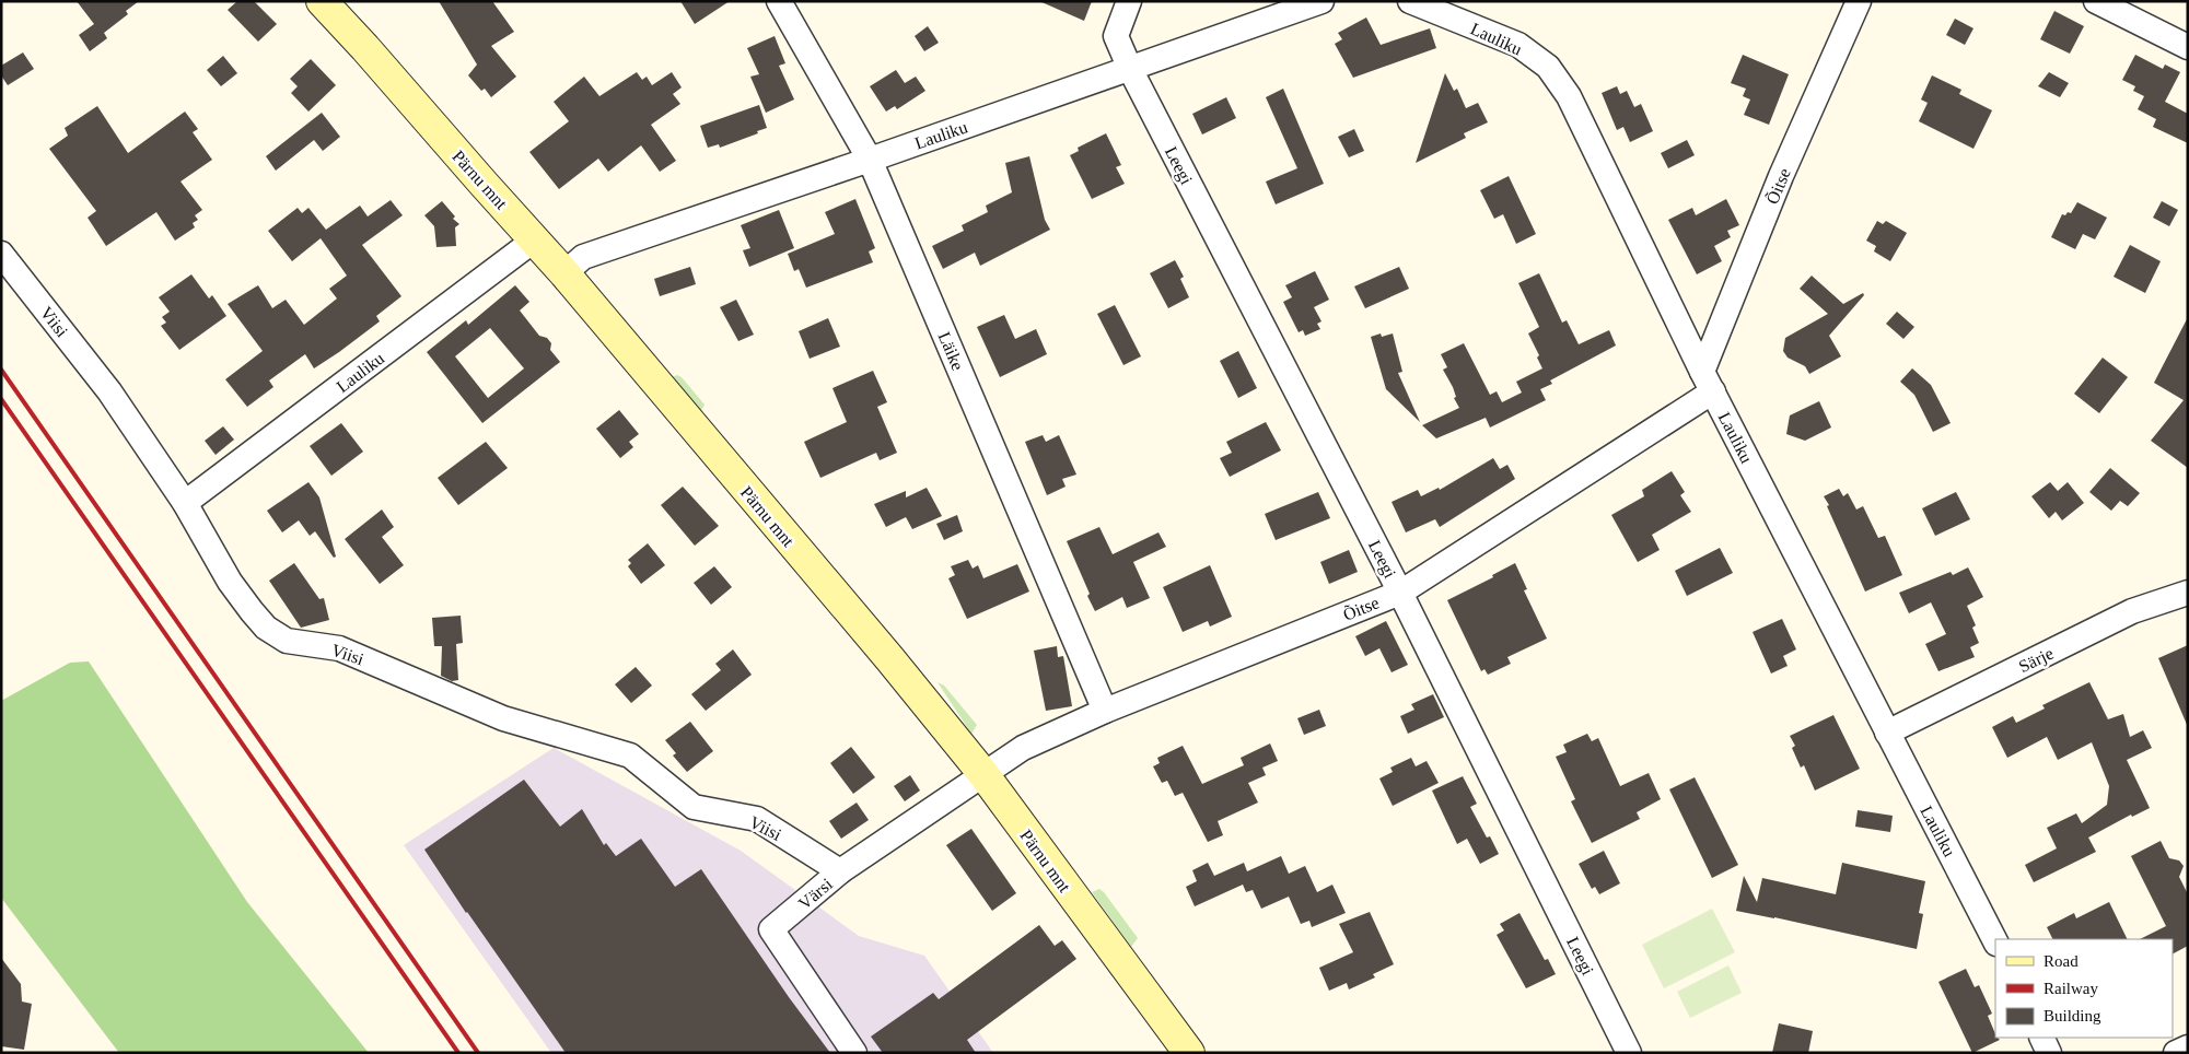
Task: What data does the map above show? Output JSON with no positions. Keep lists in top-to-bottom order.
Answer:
{
  "streets": {
    "main road": ["Pärnu mnt"],
    "street": [
      "Lauliku",
      "Leegi",
      "Õitse",
      "Viisi",
      "Läike",
      "Särje",
      "Värsi"
    ]
  },
  "crossings": [
    ["Lauliku", "Leegi"],
    ["Lauliku", "Pärnu mnt"],
    ["Lauliku", "Õitse"],
    ["Lauliku", "Viisi"],
    ["Lauliku", "Läike"],
    ["Lauliku", "Särje"],
    ["Leegi", "Õitse"],
    ["Pärnu mnt", "Õitse"],
    ["Pärnu mnt", "Värsi"],
    ["Õitse", "Läike"],
    ["Õitse", "Värsi"],
    ["Viisi", "Värsi"]
  ],
  "legend": ["Road", "Railway", "Building"]
}
